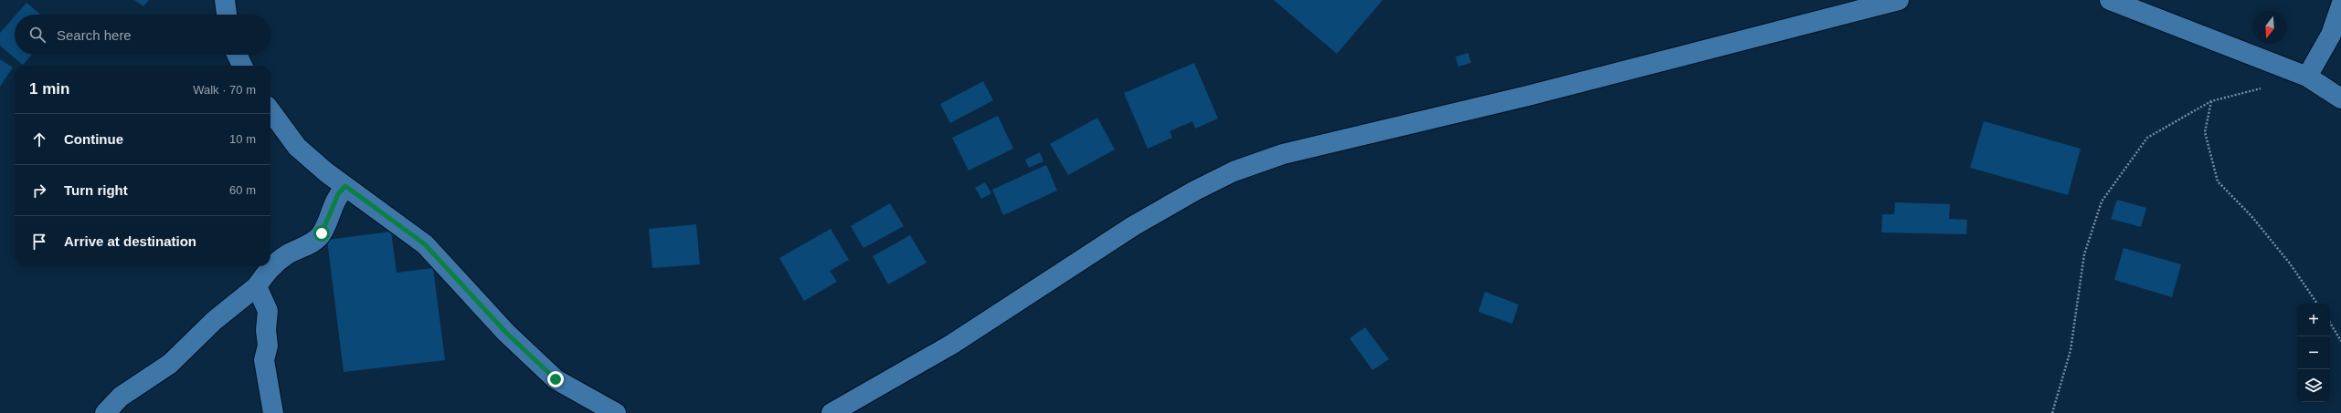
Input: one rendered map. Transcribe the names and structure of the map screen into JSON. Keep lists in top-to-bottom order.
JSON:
{
  "north": "bottom",
  "page": {
    "search": "Search here",
    "heading": ["1 min", "Walk · 70 m"],
    "list": [
      ["Continue", "10 m"],
      ["Turn right", "60 m"],
      "Arrive at destination"
    ],
    "map_buttons": ["+", "−"]
  }
}
